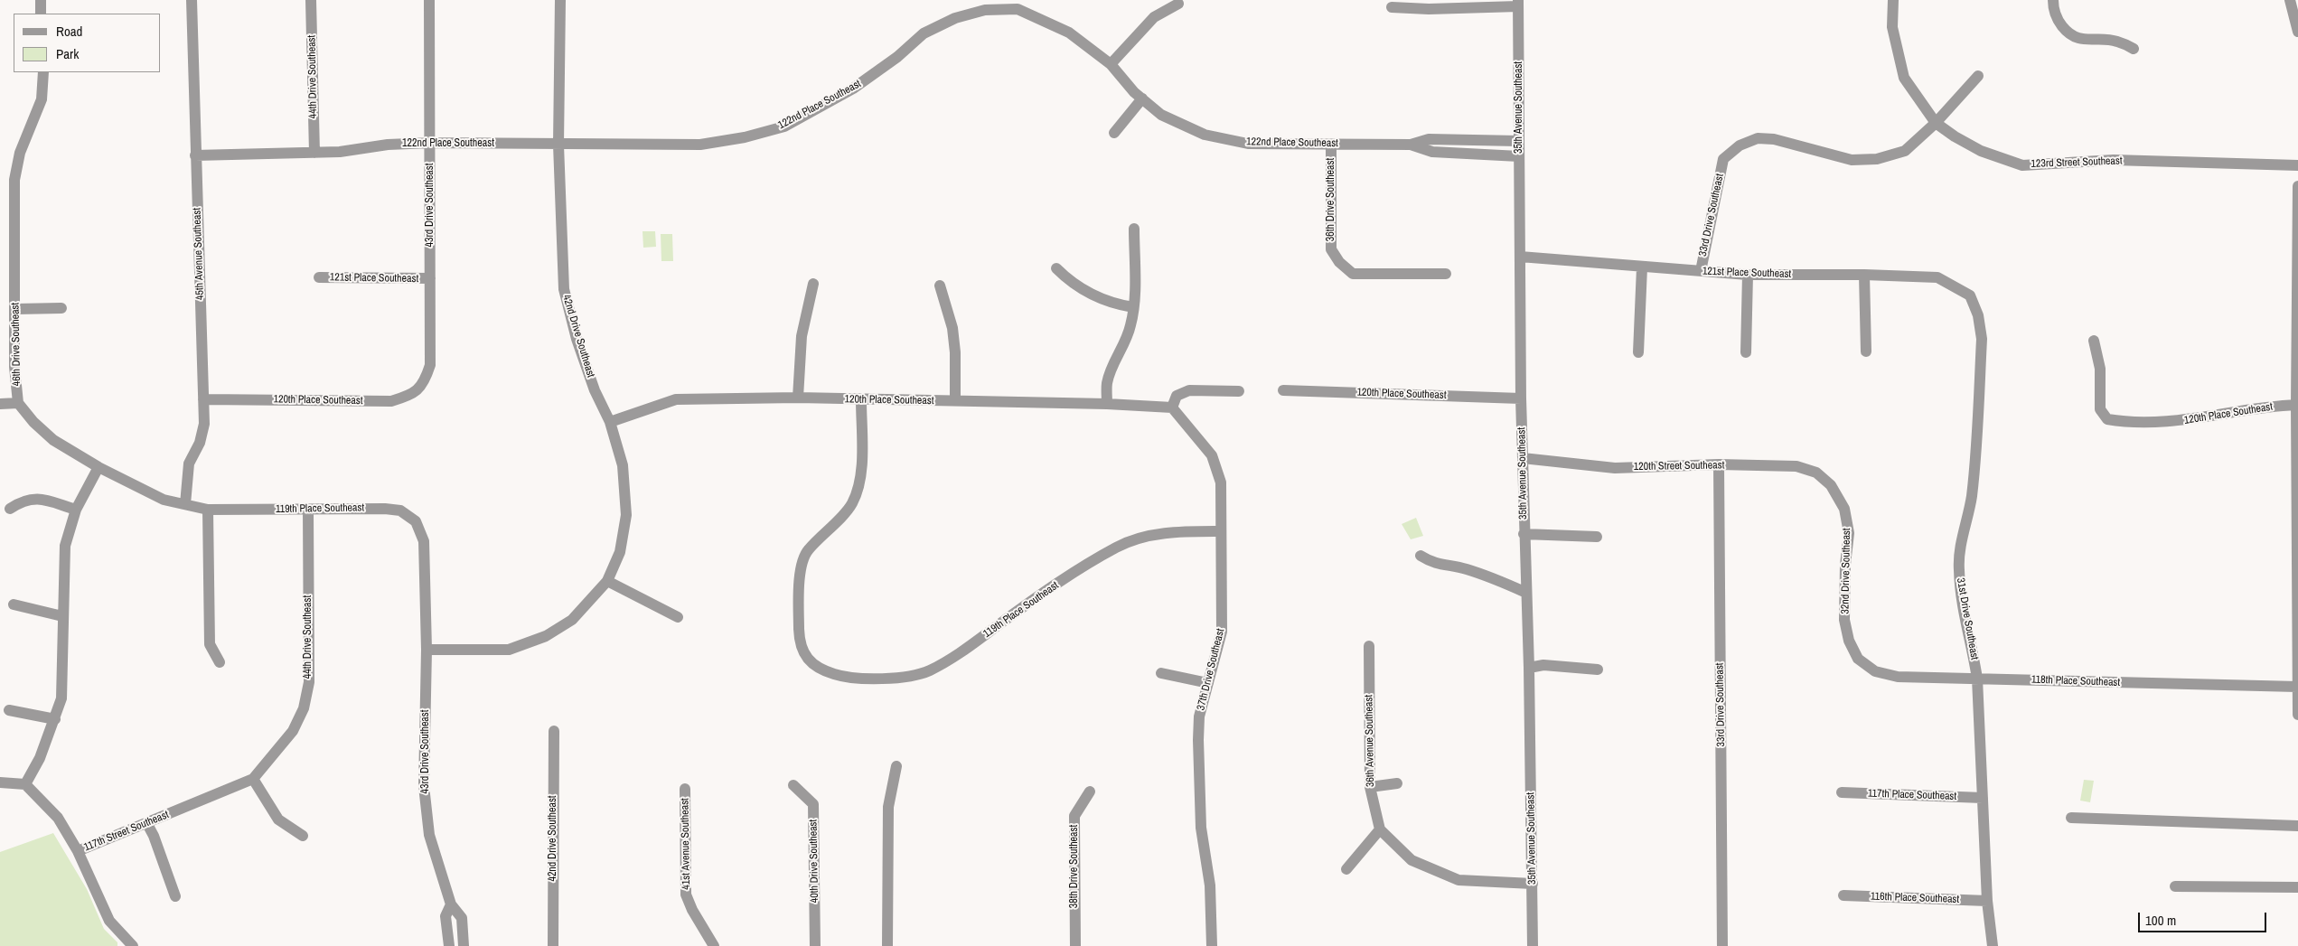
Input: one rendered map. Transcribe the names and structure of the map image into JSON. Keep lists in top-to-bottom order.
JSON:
{
  "streets": {
    "street": [
      "44th Drive Southeast",
      "122nd Place Southeast",
      "35th Avenue Southeast",
      "123rd Street Southeast",
      "36th Drive Southeast",
      "43rd Drive Southeast",
      "33rd Drive Southeast",
      "45th Avenue Southeast",
      "121st Place Southeast",
      "42nd Drive Southeast",
      "46th Drive Southeast",
      "120th Place Southeast",
      "120th Street Southeast",
      "119th Place Southeast",
      "32nd Drive Southeast",
      "31st Drive Southeast",
      "37th Drive Southeast",
      "118th Place Southeast",
      "36th Avenue Southeast",
      "117th Place Southeast",
      "117th Street Southeast",
      "41st Avenue Southeast",
      "40th Drive Southeast",
      "38th Drive Southeast",
      "116th Place Southeast"
    ]
  },
  "crossings": [
    ["44th Drive Southeast", "122nd Place Southeast"],
    ["44th Drive Southeast", "119th Place Southeast"],
    ["44th Drive Southeast", "117th Street Southeast"],
    ["122nd Place Southeast", "35th Avenue Southeast"],
    ["122nd Place Southeast", "36th Drive Southeast"],
    ["122nd Place Southeast", "43rd Drive Southeast"],
    ["122nd Place Southeast", "45th Avenue Southeast"],
    ["122nd Place Southeast", "42nd Drive Southeast"],
    ["35th Avenue Southeast", "121st Place Southeast"],
    ["35th Avenue Southeast", "120th Place Southeast"],
    ["35th Avenue Southeast", "120th Street Southeast"],
    ["123rd Street Southeast", "33rd Drive Southeast"],
    ["43rd Drive Southeast", "121st Place Southeast"],
    ["43rd Drive Southeast", "120th Place Southeast"],
    ["43rd Drive Southeast", "119th Place Southeast"],
    ["33rd Drive Southeast", "121st Place Southeast"],
    ["33rd Drive Southeast", "120th Street Southeast"],
    ["45th Avenue Southeast", "120th Place Southeast"],
    ["45th Avenue Southeast", "119th Place Southeast"],
    ["121st Place Southeast", "31st Drive Southeast"],
    ["42nd Drive Southeast", "120th Place Southeast"],
    ["46th Drive Southeast", "119th Place Southeast"],
    ["120th Place Southeast", "119th Place Southeast"],
    ["120th Place Southeast", "37th Drive Southeast"],
    ["120th Street Southeast", "32nd Drive Southeast"],
    ["119th Place Southeast", "37th Drive Southeast"],
    ["32nd Drive Southeast", "118th Place Southeast"],
    ["31st Drive Southeast", "118th Place Southeast"],
    ["31st Drive Southeast", "117th Place Southeast"],
    ["31st Drive Southeast", "116th Place Southeast"]
  ],
  "legend": ["Road", "Park"],
  "scale_bar": "100 m"
}
